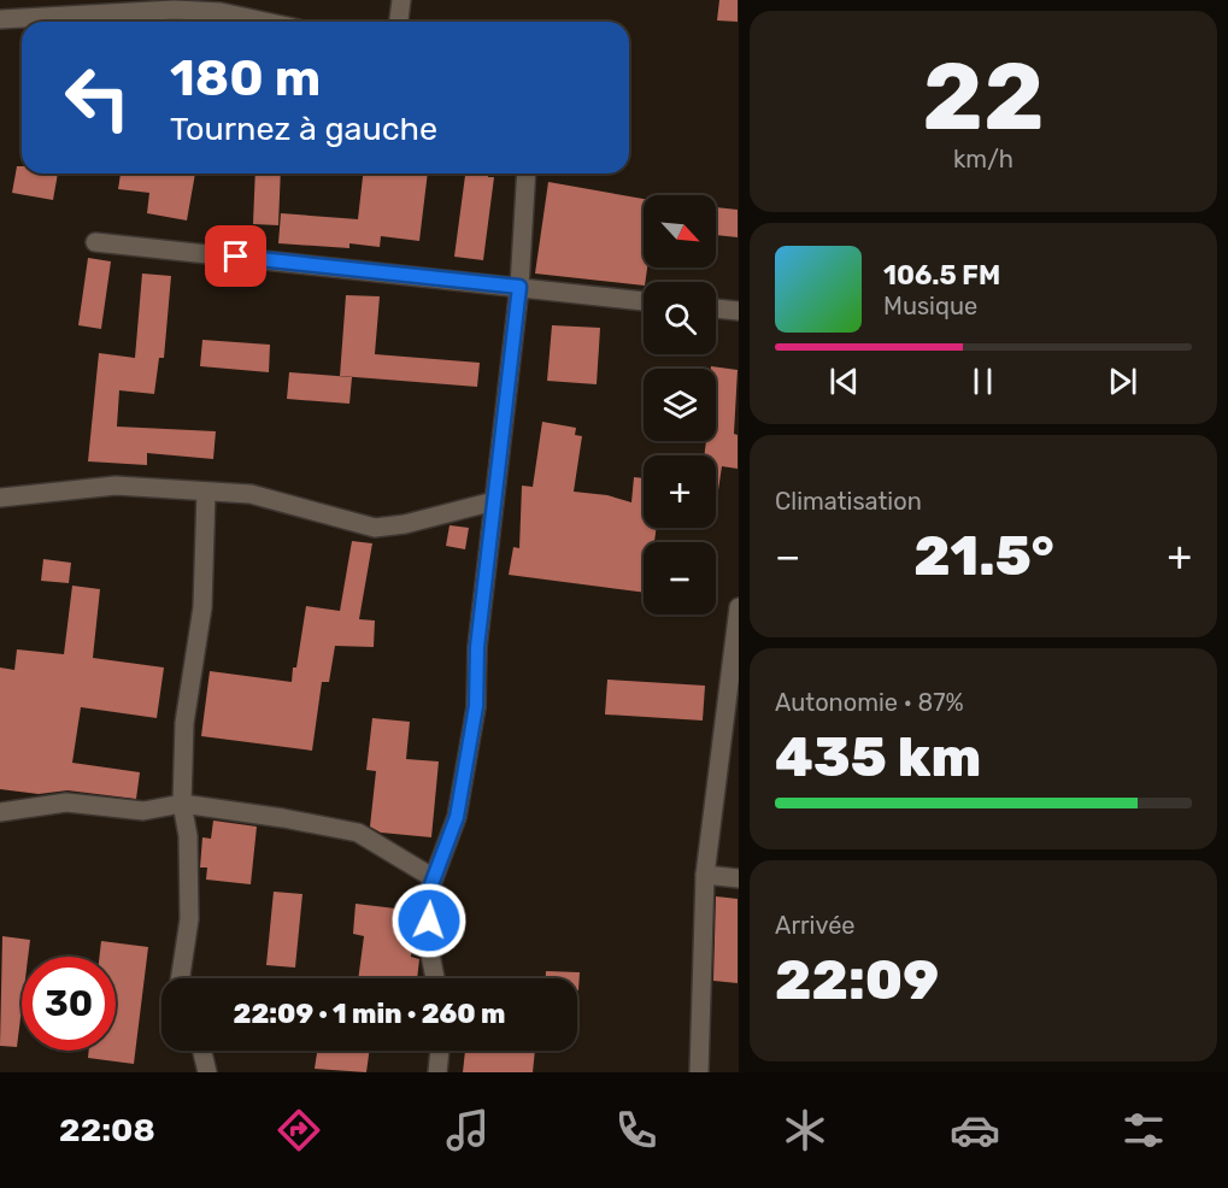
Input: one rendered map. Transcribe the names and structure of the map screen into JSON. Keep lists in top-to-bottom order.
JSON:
{
  "north": "bottom right",
  "page": {
    "tile": [
      ["22", "km/h"],
      "Climatisation",
      ["Autonomie · 87%", "435 km"],
      ["Arrivée", "22:09"]
    ],
    "turn": ["180 m", "Tournez à gauche"],
    "map_buttons": ["+", "−"],
    "song": ["106.5 FM", "Musique"],
    "heat": ["−", "21.5°", "+"],
    "limit": "30",
    "trip": "22:09 · 1 min · 260 m",
    "tabs": "22:08"
  }
}
